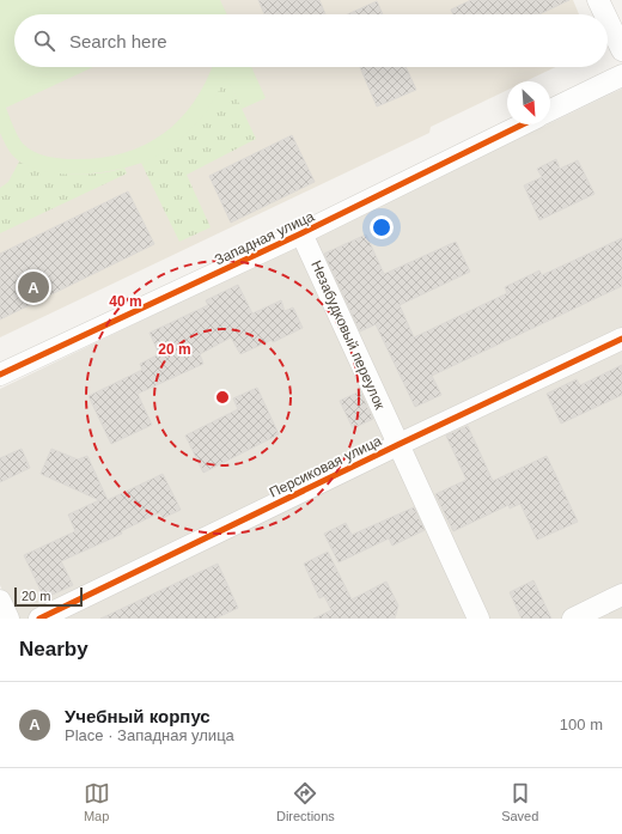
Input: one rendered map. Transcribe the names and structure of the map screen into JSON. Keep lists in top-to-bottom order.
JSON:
{
  "streets": {
    "street": ["Западная улица", "Незабудковый переулок", "Персиковая улица"]
  },
  "crossings": [
    ["Западная улица", "Незабудковый переулок"],
    ["Незабудковый переулок", "Персиковая улица"]
  ],
  "scale_bar": "20 m",
  "north": "bottom right",
  "page": {
    "search": "Search here",
    "pins": "A",
    "scale": "20 m",
    "heading": "Nearby",
    "list": [
      {
        "mark": "A",
        "name": "Учебный корпус",
        "note": "Place · Западная улица",
        "value": "100 m"
      }
    ],
    "nav": ["Map", "Directions", "Saved"]
  },
  "rings": ["40 m", "20 m"]
}
